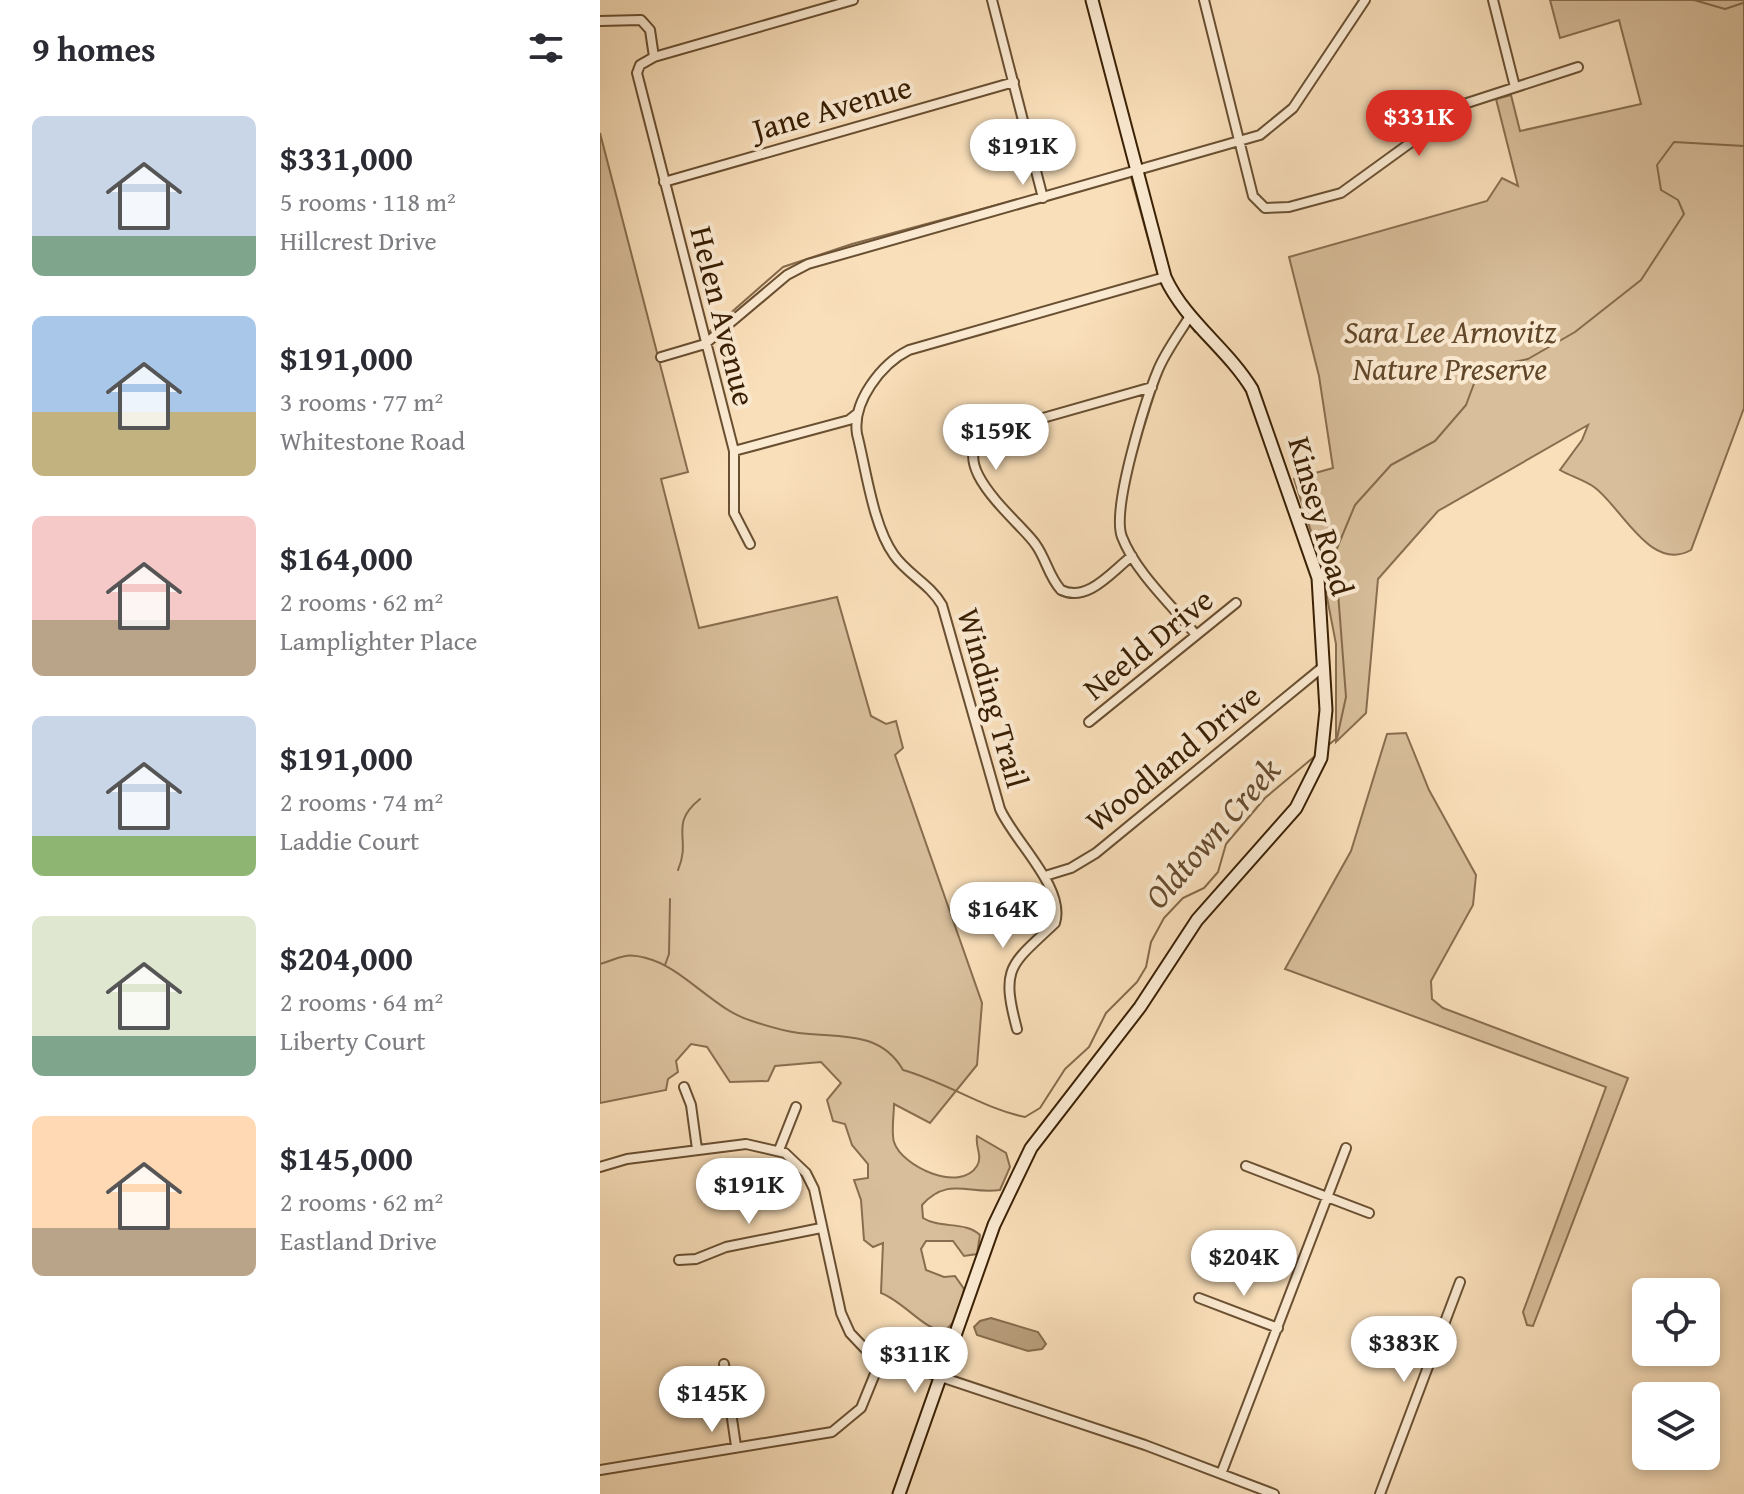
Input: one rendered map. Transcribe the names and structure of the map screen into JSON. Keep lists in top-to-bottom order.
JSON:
{
  "streets": {
    "street": [
      "Jane Avenue",
      "Helen Avenue",
      "Kinsey Road",
      "Neeld Drive",
      "Winding Trail",
      "Woodland Drive"
    ]
  },
  "crossings": [
    ["Jane Avenue", "Helen Avenue"],
    ["Helen Avenue", "Winding Trail"],
    ["Kinsey Road", "Woodland Drive"],
    ["Winding Trail", "Woodland Drive"]
  ],
  "water": ["Oldtown Creek"],
  "parks": ["Sara Lee Arnovitz Nature Preserve"],
  "page": {
    "heading": "9 homes",
    "price": [
      "$331K",
      "$191K",
      "$159K",
      "$164K",
      "$191K",
      "$204K",
      "$383K",
      "$311K",
      "$145K"
    ],
    "list": [
      {
        "name": "$331,000",
        "note": "5 rooms · 118 m² · Hillcrest Drive"
      },
      {
        "name": "$191,000",
        "note": "3 rooms · 77 m² · Whitestone Road"
      },
      {
        "name": "$164,000",
        "note": "2 rooms · 62 m² · Lamplighter Place"
      },
      {
        "name": "$191,000",
        "note": "2 rooms · 74 m² · Laddie Court"
      },
      {
        "name": "$204,000",
        "note": "2 rooms · 64 m² · Liberty Court"
      },
      {
        "name": "$145,000",
        "note": "2 rooms · 62 m² · Eastland Drive"
      }
    ]
  }
}
